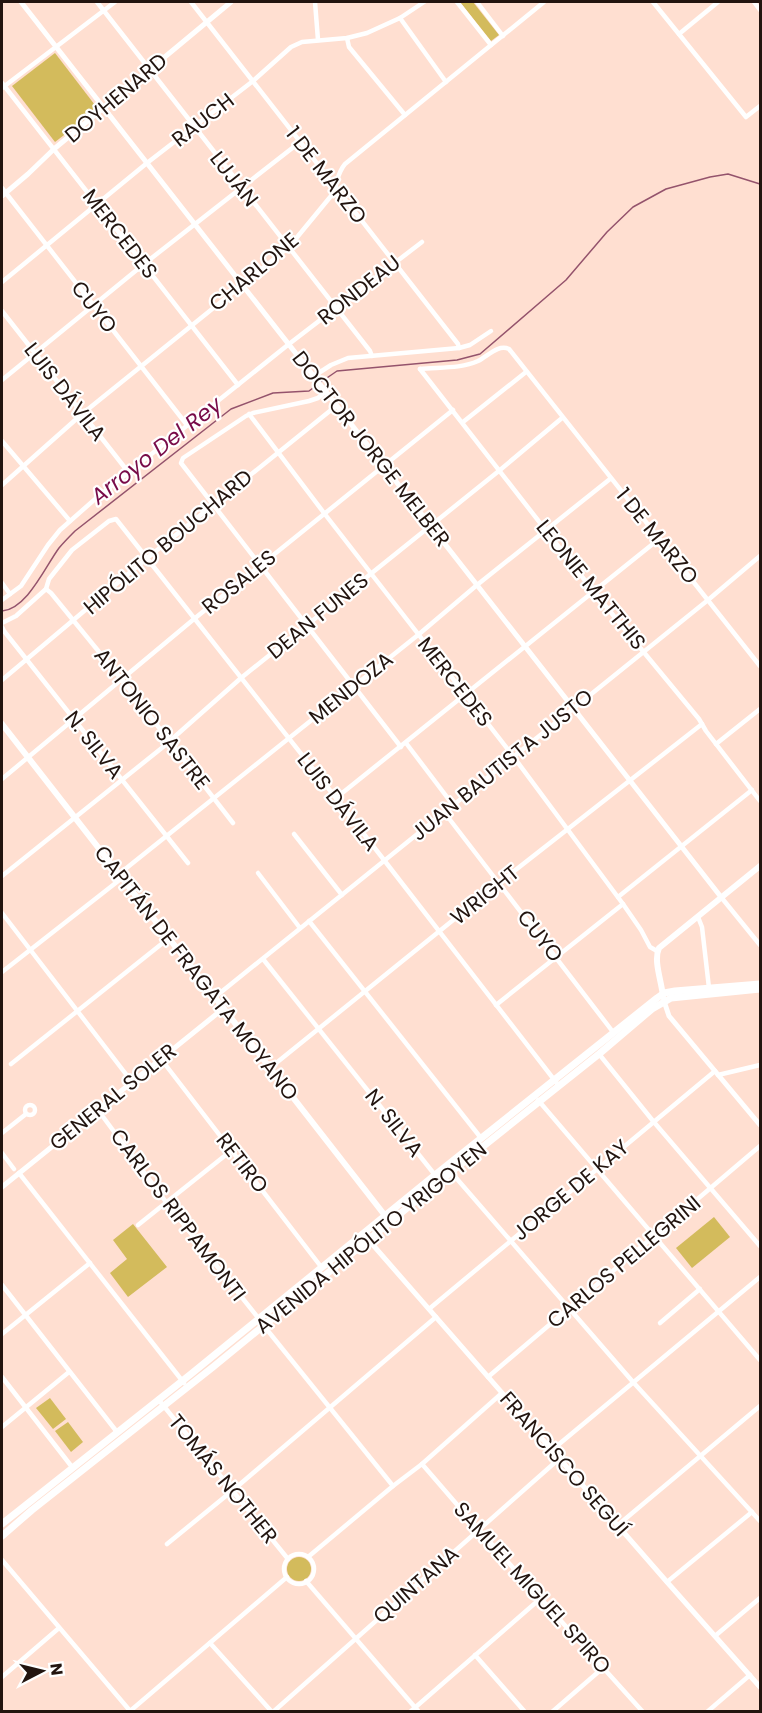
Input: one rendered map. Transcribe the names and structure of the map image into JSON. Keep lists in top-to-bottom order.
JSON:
{
  "streets": {
    "main road": ["CAPITÁN DE FRAGATA MOYANO", "AVENIDA HIPÓLITO YRIGOYEN"],
    "street": [
      "DOYHENARD",
      "RAUCH",
      "1 DE MARZO",
      "LUJÁN",
      "MERCEDES",
      "CHARLONE",
      "RONDEAU",
      "CUYO",
      "LUIS DÁVILA",
      "DOCTOR JORGE MELBER",
      "HIPÓLITO BOUCHARD",
      "ROSALES",
      "LEONIE MATTHIS",
      "DEAN FUNES",
      "MENDOZA",
      "ANTONIO SASTRE",
      "N. SILVA",
      "JUAN BAUTISTA JUSTO",
      "WRIGHT",
      "GENERAL SOLER",
      "RETIRO",
      "JORGE DE KAY",
      "CARLOS RIPPAMONTI",
      "CARLOS PELLEGRINI",
      "FRANCISCO SEGUÍ",
      "TOMÁS NOTHER",
      "QUINTANA",
      "SAMUEL MIGUEL SPIRO"
    ]
  },
  "crossings": [
    ["DOYHENARD", "1 DE MARZO"],
    ["DOYHENARD", "LUJÁN"],
    ["DOYHENARD", "MERCEDES"],
    ["DOYHENARD", "CUYO"],
    ["DOYHENARD", "DOCTOR JORGE MELBER"],
    ["RAUCH", "1 DE MARZO"],
    ["RAUCH", "LUJÁN"],
    ["RAUCH", "MERCEDES"],
    ["RAUCH", "CUYO"],
    ["RAUCH", "DOCTOR JORGE MELBER"],
    ["1 DE MARZO", "CHARLONE"],
    ["1 DE MARZO", "RONDEAU"],
    ["1 DE MARZO", "LEONIE MATTHIS"],
    ["1 DE MARZO", "DEAN FUNES"],
    ["1 DE MARZO", "MENDOZA"],
    ["1 DE MARZO", "JUAN BAUTISTA JUSTO"],
    ["LUJÁN", "CHARLONE"],
    ["LUJÁN", "RONDEAU"],
    ["MERCEDES", "CHARLONE"],
    ["MERCEDES", "RONDEAU"],
    ["MERCEDES", "HIPÓLITO BOUCHARD"],
    ["MERCEDES", "ROSALES"],
    ["MERCEDES", "DEAN FUNES"],
    ["MERCEDES", "MENDOZA"],
    ["MERCEDES", "JUAN BAUTISTA JUSTO"],
    ["MERCEDES", "WRIGHT"],
    ["CHARLONE", "CUYO"],
    ["CHARLONE", "LUIS DÁVILA"],
    ["CHARLONE", "DOCTOR JORGE MELBER"],
    ["RONDEAU", "CUYO"],
    ["RONDEAU", "LUIS DÁVILA"],
    ["RONDEAU", "DOCTOR JORGE MELBER"],
    ["CUYO", "JUAN BAUTISTA JUSTO"],
    ["CUYO", "WRIGHT"],
    ["CUYO", "AVENIDA HIPÓLITO YRIGOYEN"],
    ["LUIS DÁVILA", "HIPÓLITO BOUCHARD"],
    ["LUIS DÁVILA", "ROSALES"],
    ["LUIS DÁVILA", "DEAN FUNES"],
    ["LUIS DÁVILA", "MENDOZA"],
    ["LUIS DÁVILA", "ANTONIO SASTRE"],
    ["LUIS DÁVILA", "JUAN BAUTISTA JUSTO"],
    ["LUIS DÁVILA", "WRIGHT"],
    ["LUIS DÁVILA", "AVENIDA HIPÓLITO YRIGOYEN"],
    ["DOCTOR JORGE MELBER", "HIPÓLITO BOUCHARD"],
    ["DOCTOR JORGE MELBER", "ROSALES"],
    ["DOCTOR JORGE MELBER", "DEAN FUNES"],
    ["DOCTOR JORGE MELBER", "MENDOZA"],
    ["DOCTOR JORGE MELBER", "JUAN BAUTISTA JUSTO"],
    ["DOCTOR JORGE MELBER", "WRIGHT"],
    ["HIPÓLITO BOUCHARD", "ANTONIO SASTRE"],
    ["HIPÓLITO BOUCHARD", "N. SILVA"],
    ["ROSALES", "LEONIE MATTHIS"],
    ["ROSALES", "ANTONIO SASTRE"],
    ["ROSALES", "N. SILVA"],
    ["ROSALES", "CAPITÁN DE FRAGATA MOYANO"],
    ["LEONIE MATTHIS", "DEAN FUNES"],
    ["LEONIE MATTHIS", "MENDOZA"],
    ["LEONIE MATTHIS", "JUAN BAUTISTA JUSTO"],
    ["LEONIE MATTHIS", "WRIGHT"],
    ["DEAN FUNES", "ANTONIO SASTRE"],
    ["DEAN FUNES", "N. SILVA"],
    ["DEAN FUNES", "CAPITÁN DE FRAGATA MOYANO"],
    ["MENDOZA", "ANTONIO SASTRE"],
    ["MENDOZA", "N. SILVA"],
    ["MENDOZA", "CAPITÁN DE FRAGATA MOYANO"],
    ["N. SILVA", "JUAN BAUTISTA JUSTO"],
    ["N. SILVA", "WRIGHT"],
    ["N. SILVA", "AVENIDA HIPÓLITO YRIGOYEN"],
    ["JUAN BAUTISTA JUSTO", "CAPITÁN DE FRAGATA MOYANO"],
    ["WRIGHT", "CAPITÁN DE FRAGATA MOYANO"],
    ["CAPITÁN DE FRAGATA MOYANO", "GENERAL SOLER"],
    ["CAPITÁN DE FRAGATA MOYANO", "AVENIDA HIPÓLITO YRIGOYEN"],
    ["GENERAL SOLER", "RETIRO"],
    ["GENERAL SOLER", "CARLOS RIPPAMONTI"],
    ["RETIRO", "AVENIDA HIPÓLITO YRIGOYEN"],
    ["JORGE DE KAY", "FRANCISCO SEGUÍ"],
    ["CARLOS RIPPAMONTI", "AVENIDA HIPÓLITO YRIGOYEN"],
    ["AVENIDA HIPÓLITO YRIGOYEN", "FRANCISCO SEGUÍ"],
    ["AVENIDA HIPÓLITO YRIGOYEN", "TOMÁS NOTHER"],
    ["CARLOS PELLEGRINI", "FRANCISCO SEGUÍ"],
    ["FRANCISCO SEGUÍ", "QUINTANA"],
    ["QUINTANA", "SAMUEL MIGUEL SPIRO"]
  ],
  "water": ["Arroyo Del Rey"],
  "north": "right"
}
